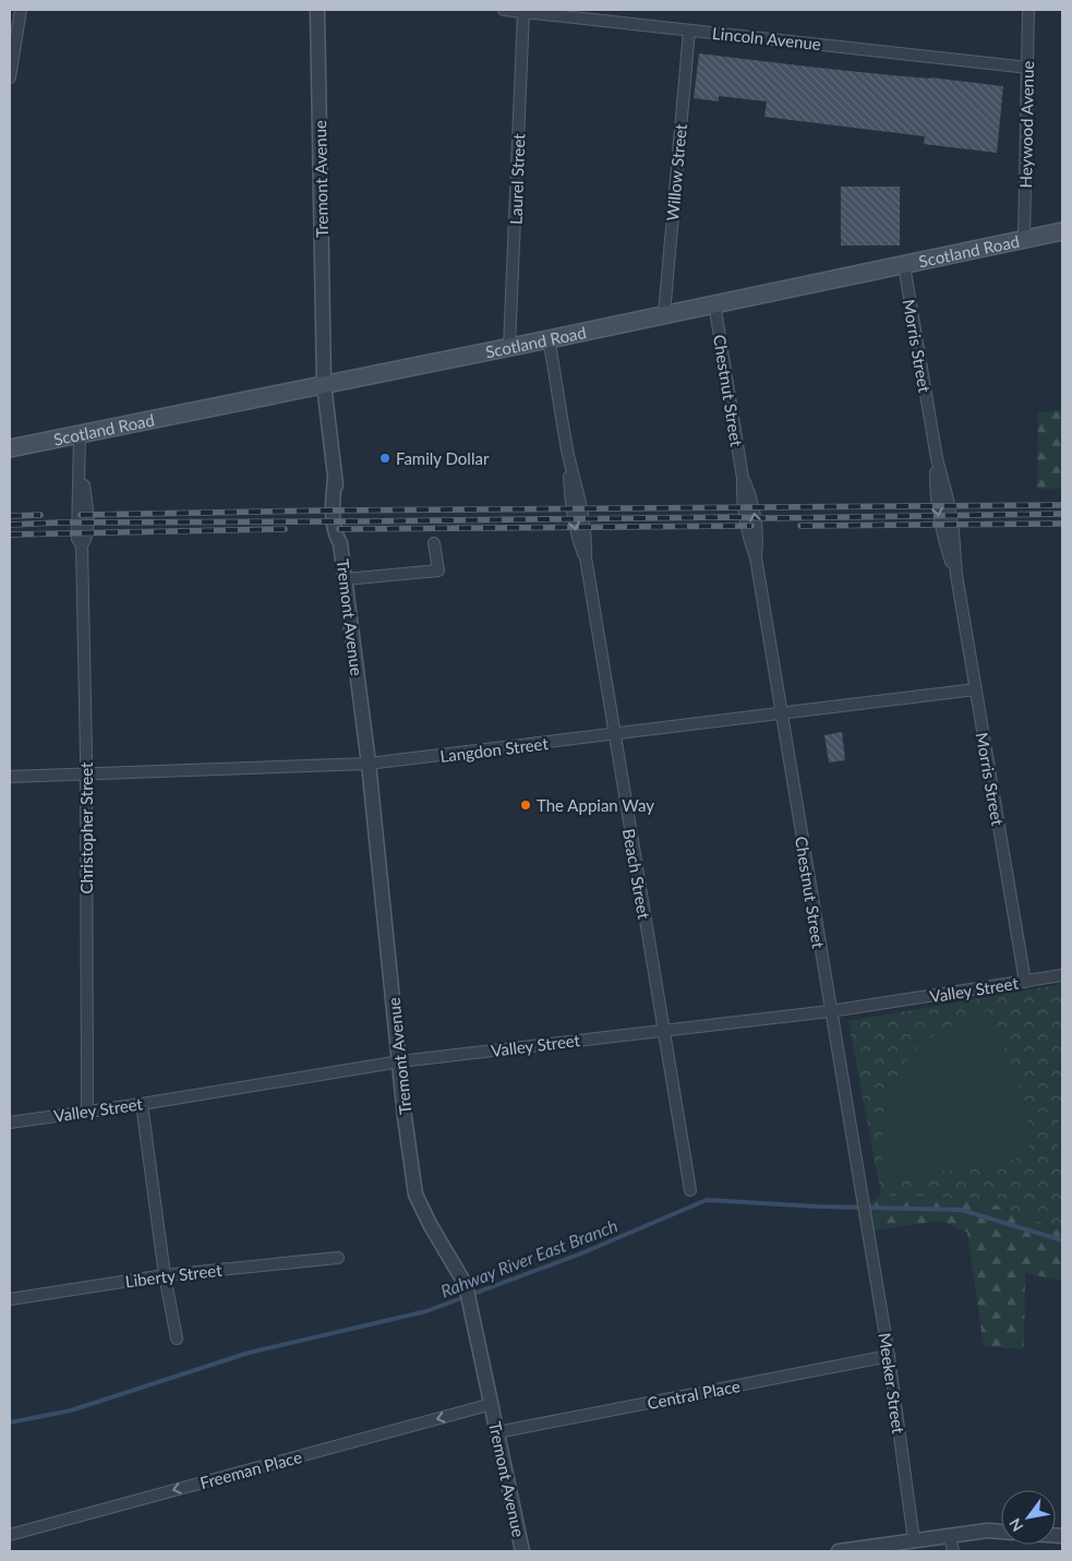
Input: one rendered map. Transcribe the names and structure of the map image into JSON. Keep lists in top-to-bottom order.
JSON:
{
  "streets": {
    "main road": ["Scotland Road"],
    "street": [
      "Lincoln Avenue",
      "Heywood Avenue",
      "Willow Street",
      "Tremont Avenue",
      "Laurel Street",
      "Morris Street",
      "Chestnut Street",
      "Langdon Street",
      "Christopher Street",
      "Beach Street",
      "Valley Street",
      "Liberty Street",
      "Meeker Street",
      "Central Place",
      "Freeman Place"
    ]
  },
  "crossings": [
    ["Lincoln Avenue", "Heywood Avenue"],
    ["Lincoln Avenue", "Willow Street"],
    ["Lincoln Avenue", "Laurel Street"],
    ["Heywood Avenue", "Scotland Road"],
    ["Willow Street", "Scotland Road"],
    ["Tremont Avenue", "Scotland Road"],
    ["Tremont Avenue", "Langdon Street"],
    ["Tremont Avenue", "Valley Street"],
    ["Tremont Avenue", "Central Place"],
    ["Tremont Avenue", "Freeman Place"],
    ["Laurel Street", "Scotland Road"],
    ["Scotland Road", "Morris Street"],
    ["Scotland Road", "Chestnut Street"],
    ["Scotland Road", "Christopher Street"],
    ["Scotland Road", "Beach Street"],
    ["Morris Street", "Langdon Street"],
    ["Morris Street", "Valley Street"],
    ["Chestnut Street", "Langdon Street"],
    ["Chestnut Street", "Valley Street"],
    ["Chestnut Street", "Meeker Street"],
    ["Langdon Street", "Christopher Street"],
    ["Langdon Street", "Beach Street"],
    ["Christopher Street", "Valley Street"],
    ["Beach Street", "Valley Street"],
    ["Meeker Street", "Central Place"]
  ],
  "one_way": ["Freeman Place"],
  "water": ["Rahway River East Branch"],
  "places": ["Family Dollar", "The Appian Way"],
  "north": "bottom left"
}
